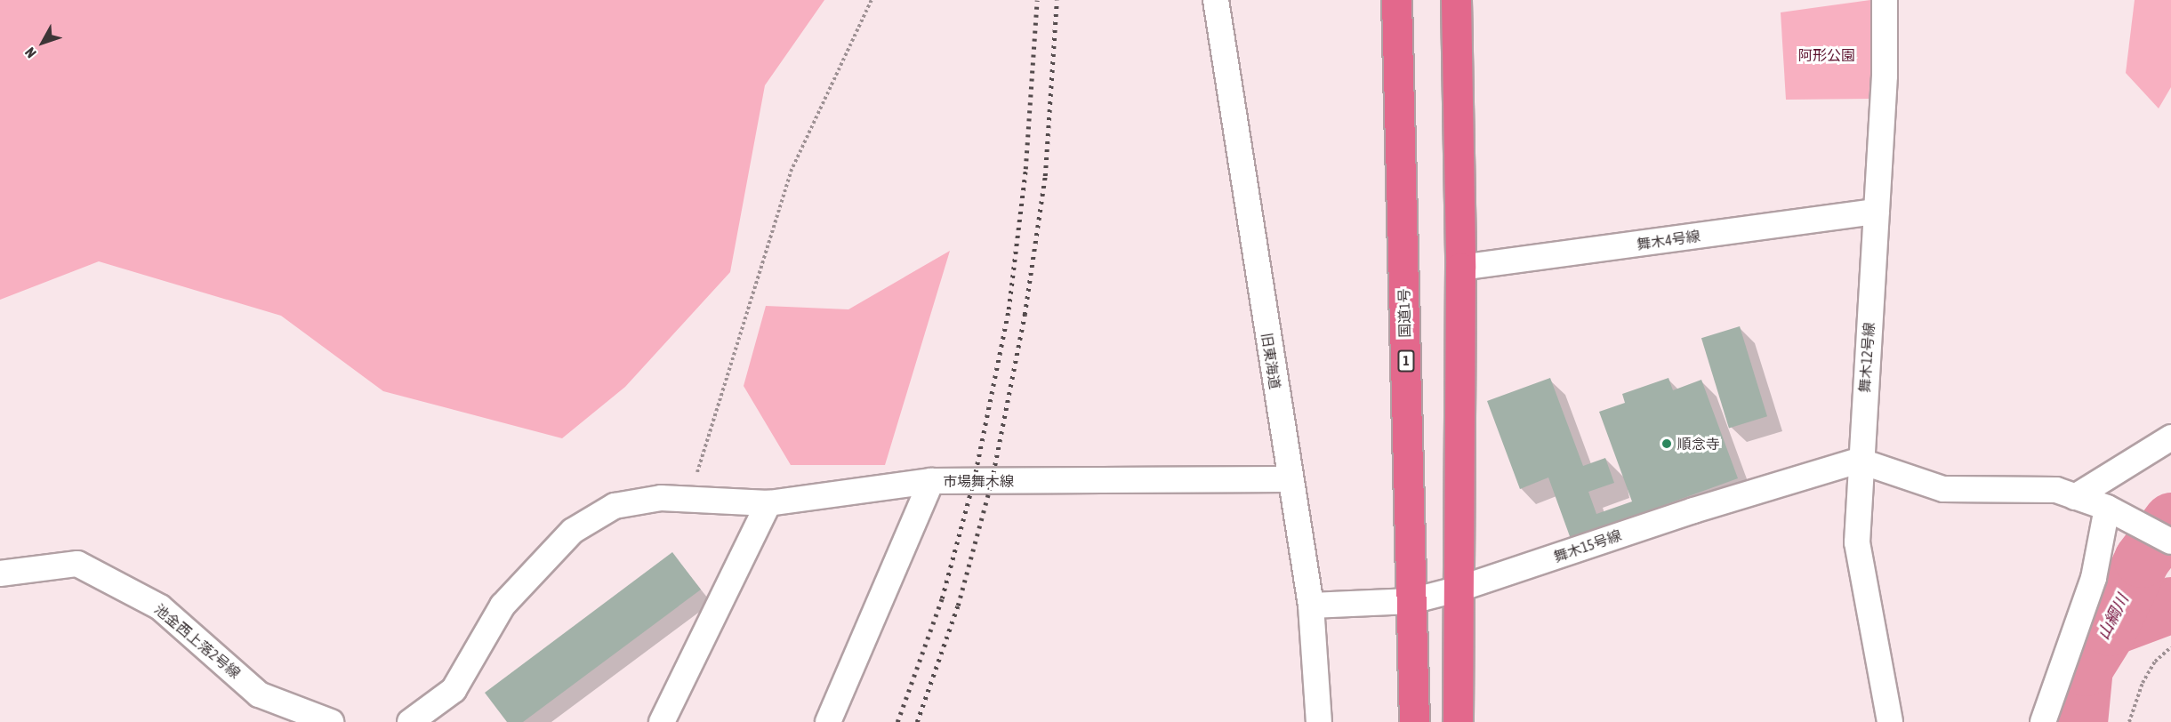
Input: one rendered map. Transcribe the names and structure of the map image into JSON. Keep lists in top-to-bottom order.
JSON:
{
  "streets": {
    "highway": ["国道1号", "1"],
    "street": [
      "舞木4号線",
      "舞木12号線",
      "旧東海道",
      "市場舞木線",
      "舞木15号線",
      "池金西上落2号線"
    ]
  },
  "crossings": [
    ["舞木4号線", "舞木12号線"],
    ["国道1号", "舞木15号線"],
    ["舞木12号線", "舞木15号線"],
    ["旧東海道", "市場舞木線"],
    ["旧東海道", "舞木15号線"]
  ],
  "water": ["山綱川"],
  "parks": ["阿形公園"],
  "places": ["順念寺"],
  "north": "bottom left"
}
